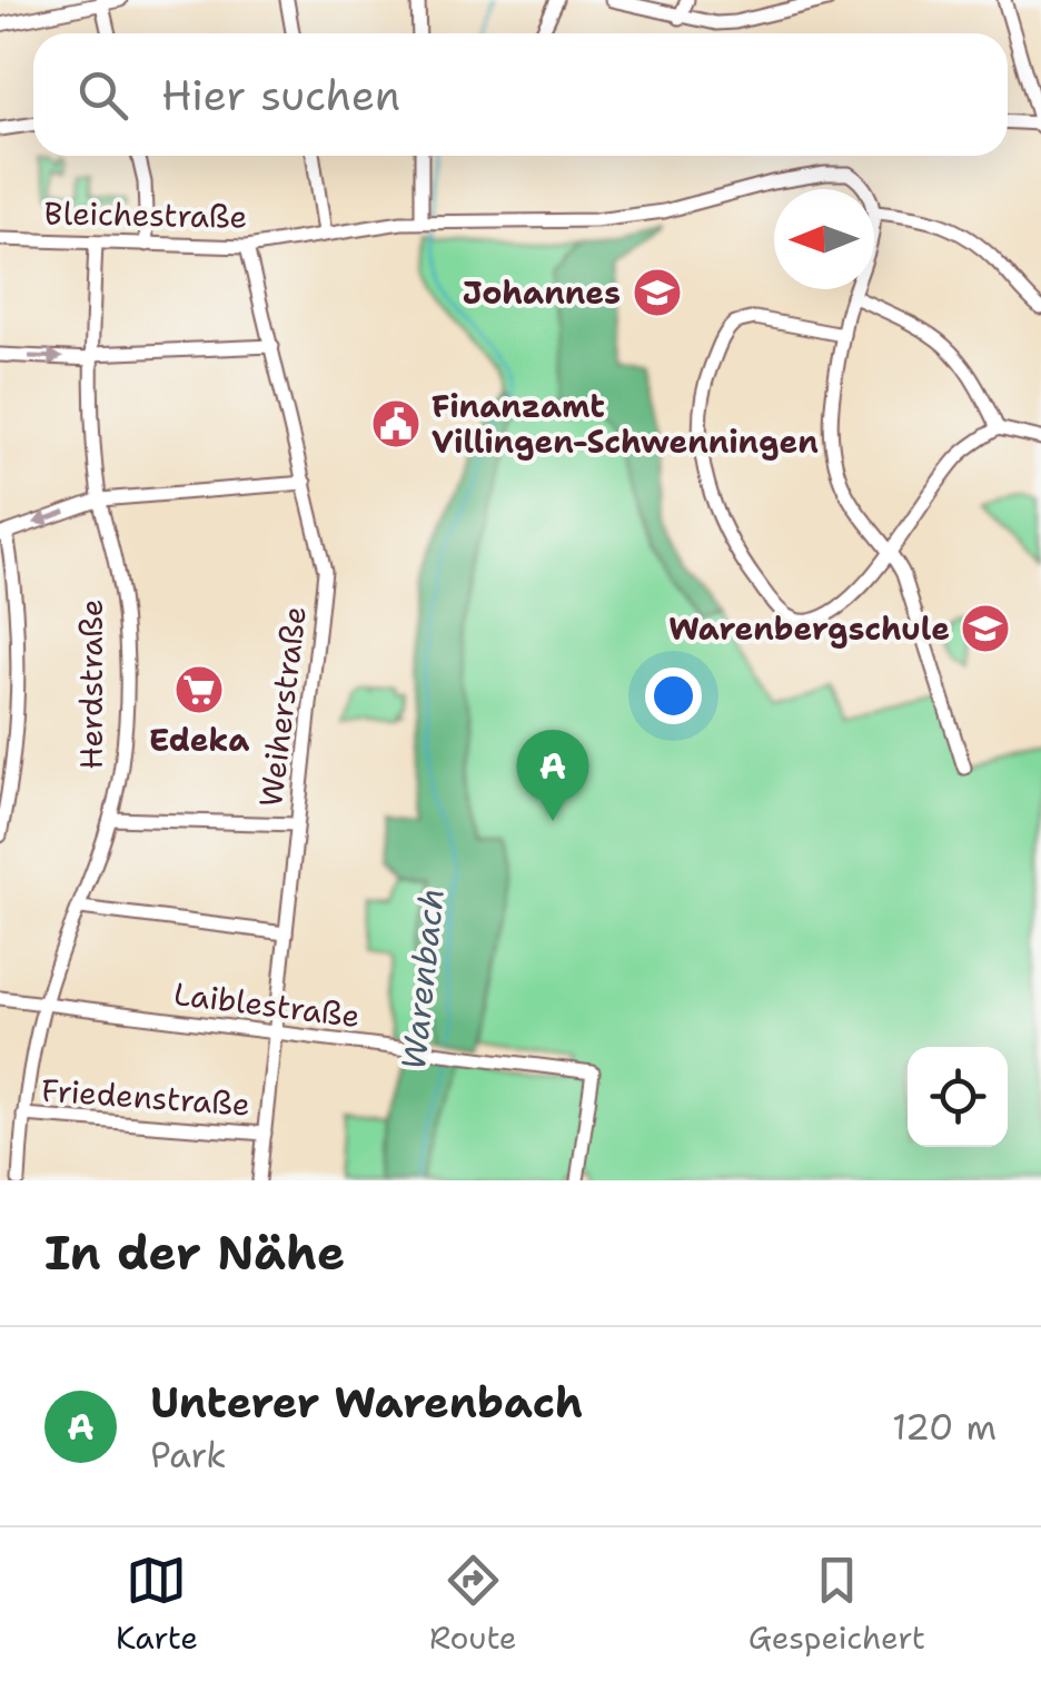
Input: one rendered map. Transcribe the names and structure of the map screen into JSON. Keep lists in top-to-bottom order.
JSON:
{
  "streets": {
    "street": [
      "Bleichestraße",
      "Herdstraße",
      "Weiherstraße",
      "Laiblestraße",
      "Friedenstraße"
    ]
  },
  "crossings": [
    ["Bleichestraße", "Herdstraße"],
    ["Bleichestraße", "Weiherstraße"],
    ["Herdstraße", "Laiblestraße"],
    ["Herdstraße", "Friedenstraße"],
    ["Weiherstraße", "Laiblestraße"],
    ["Weiherstraße", "Friedenstraße"]
  ],
  "water": ["Warenbach"],
  "places": {
    "school or university": ["Johannes", "Warenbergschule"],
    "public building": ["Finanzamt Villingen-Schwenningen"],
    "supermarket": ["Edeka"]
  },
  "north": "left",
  "page": {
    "search": "Hier suchen",
    "pins": "A",
    "heading": "In der Nähe",
    "list": [
      {
        "mark": "A",
        "name": "Unterer Warenbach",
        "note": "Park",
        "value": "120 m"
      }
    ],
    "nav": ["Karte", "Route", "Gespeichert"]
  }
}
